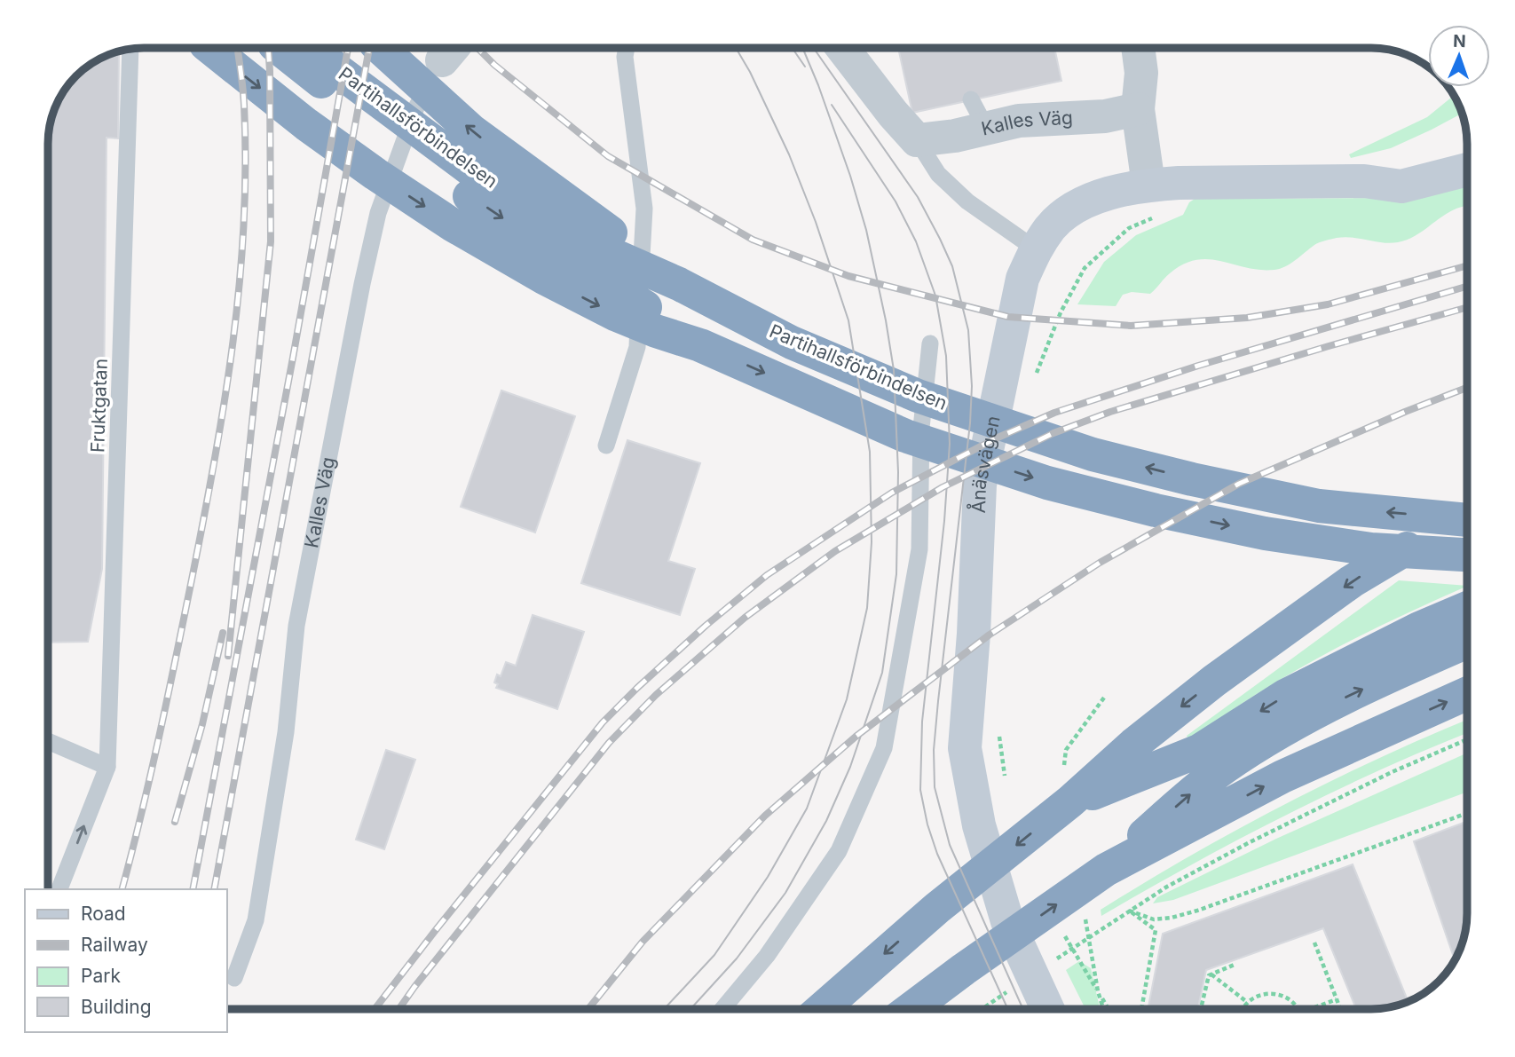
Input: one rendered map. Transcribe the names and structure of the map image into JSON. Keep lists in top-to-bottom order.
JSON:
{
  "streets": {
    "highway": ["Partihallsförbindelsen"],
    "street": ["Kalles Väg", "Ånäsvägen"],
    "lane": ["Fruktgatan"]
  },
  "legend": [
    "Road",
    "Railway",
    "Park",
    "Building"
  ],
  "north": "top"
}
